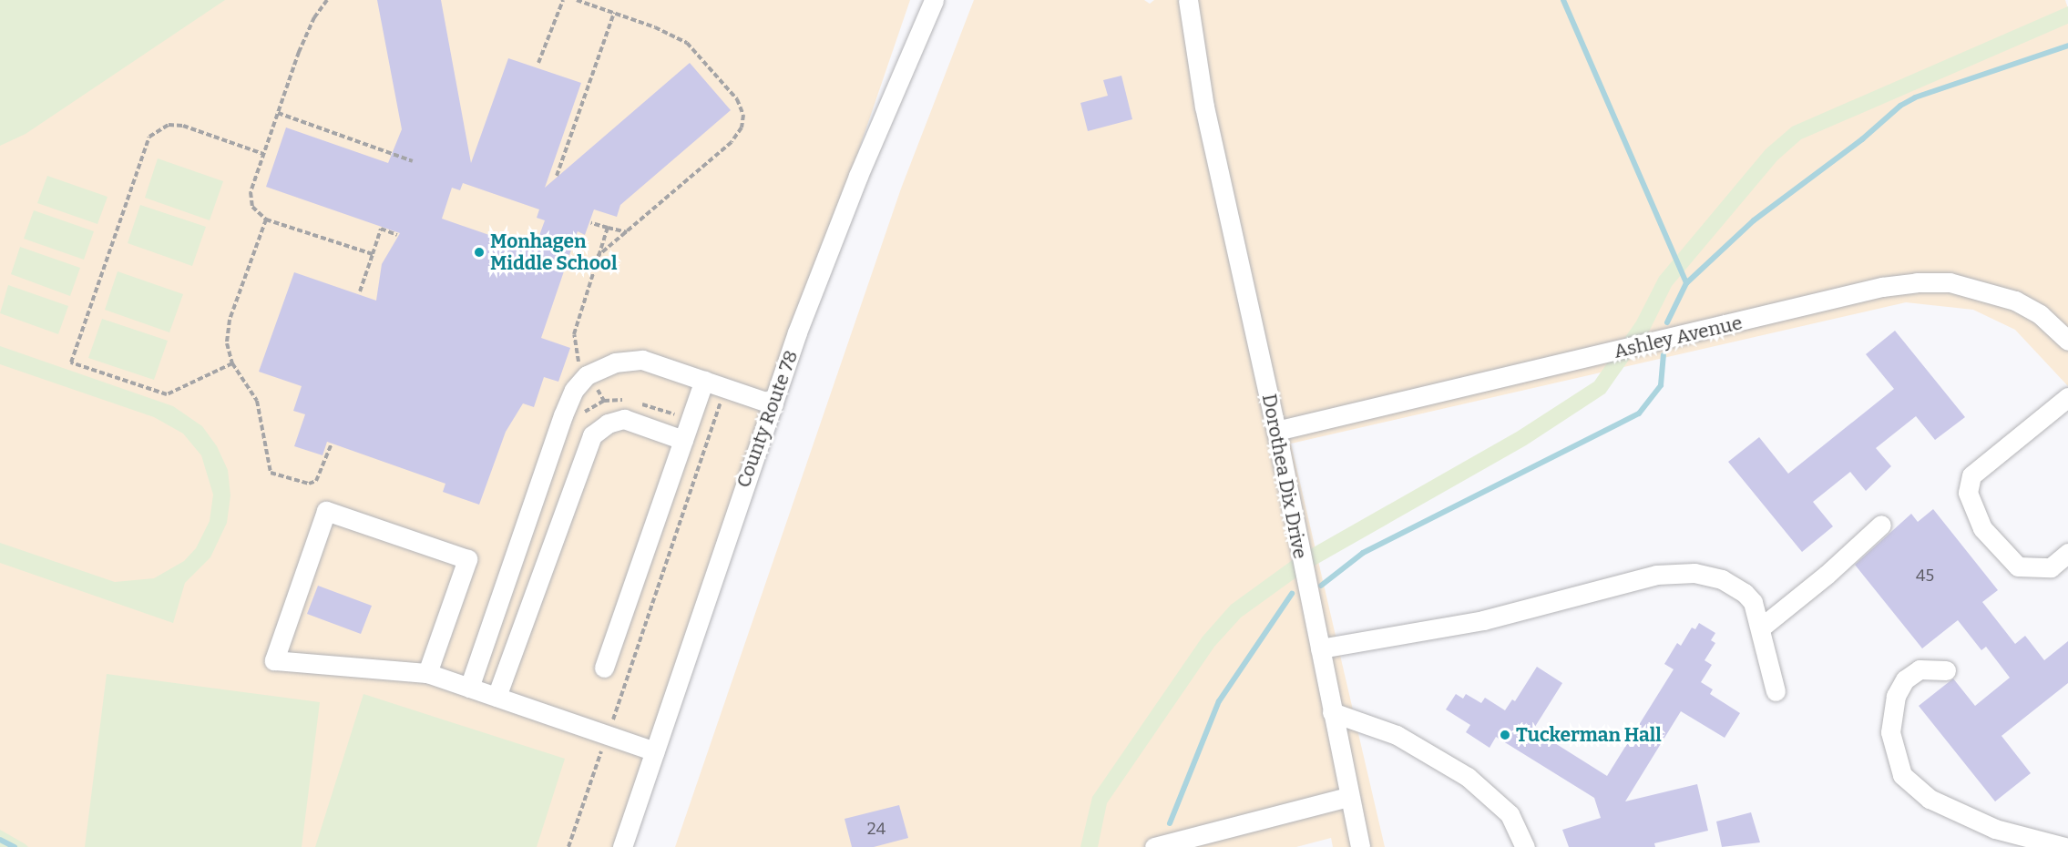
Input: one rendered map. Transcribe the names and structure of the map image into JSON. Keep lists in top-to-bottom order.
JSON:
{
  "streets": {
    "street": ["Ashley Avenue", "County Route 78", "Dorothea Dix Drive"]
  },
  "crossings": [
    ["Ashley Avenue", "Dorothea Dix Drive"]
  ],
  "places": ["Monhagen Middle School", "Tuckerman Hall"],
  "house_numbers": ["45", "24"]
}
